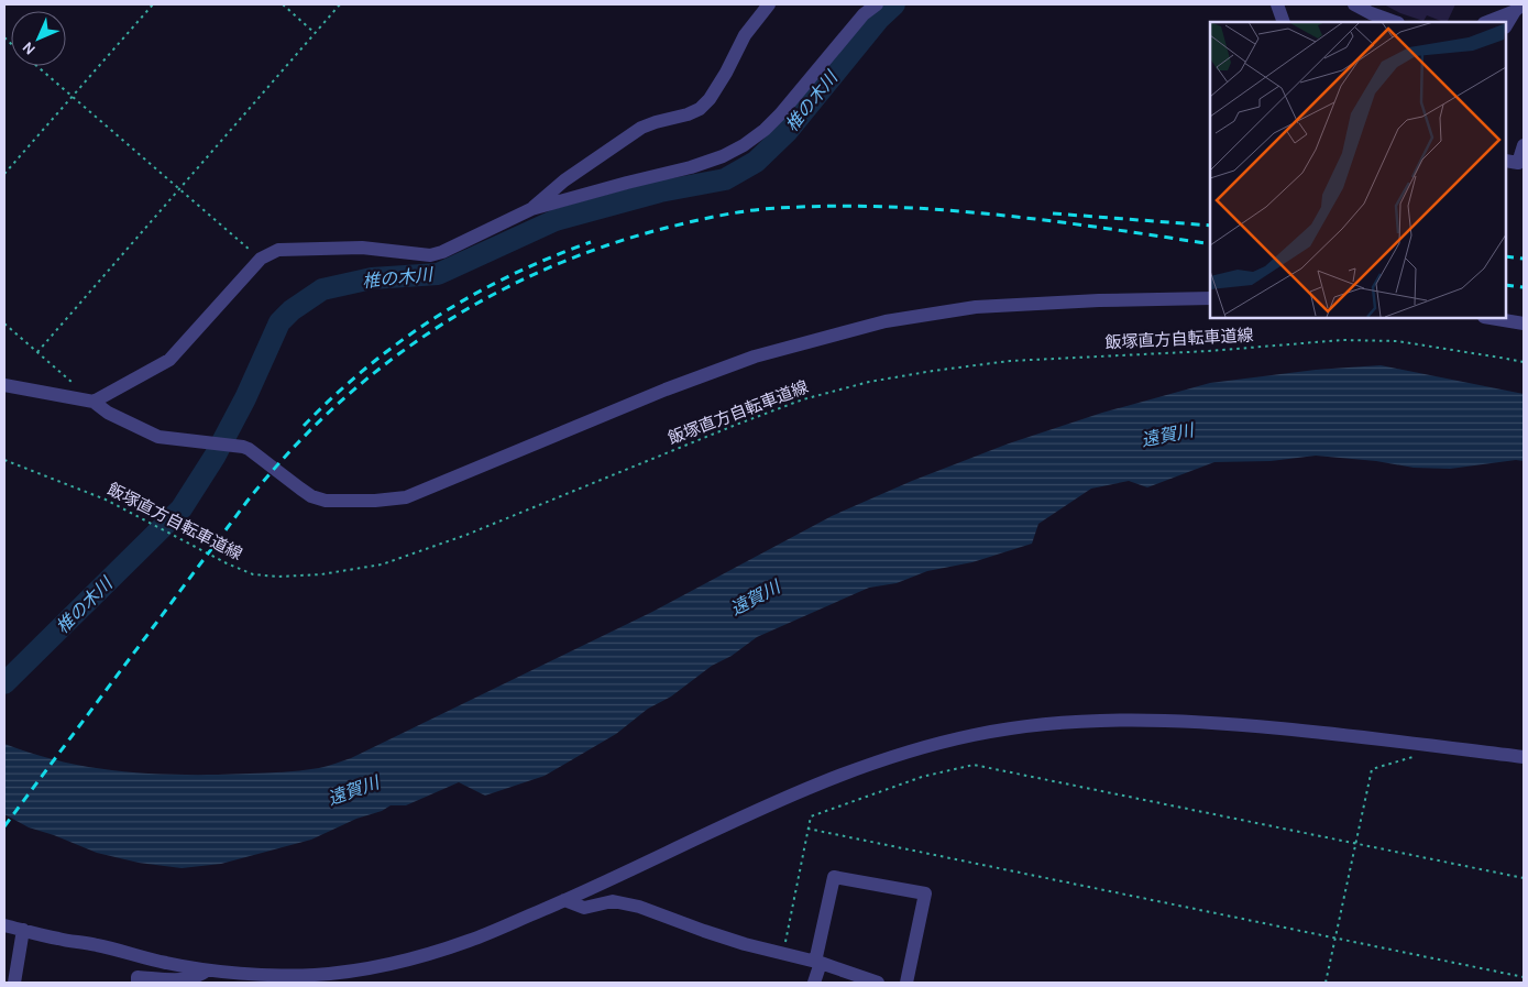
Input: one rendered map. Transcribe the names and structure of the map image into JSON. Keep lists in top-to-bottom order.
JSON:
{
  "streets": {
    "path": ["飯塚直方自転車道線"]
  },
  "water": ["椎の木川", "遠賀川"],
  "north": "bottom left"
}
